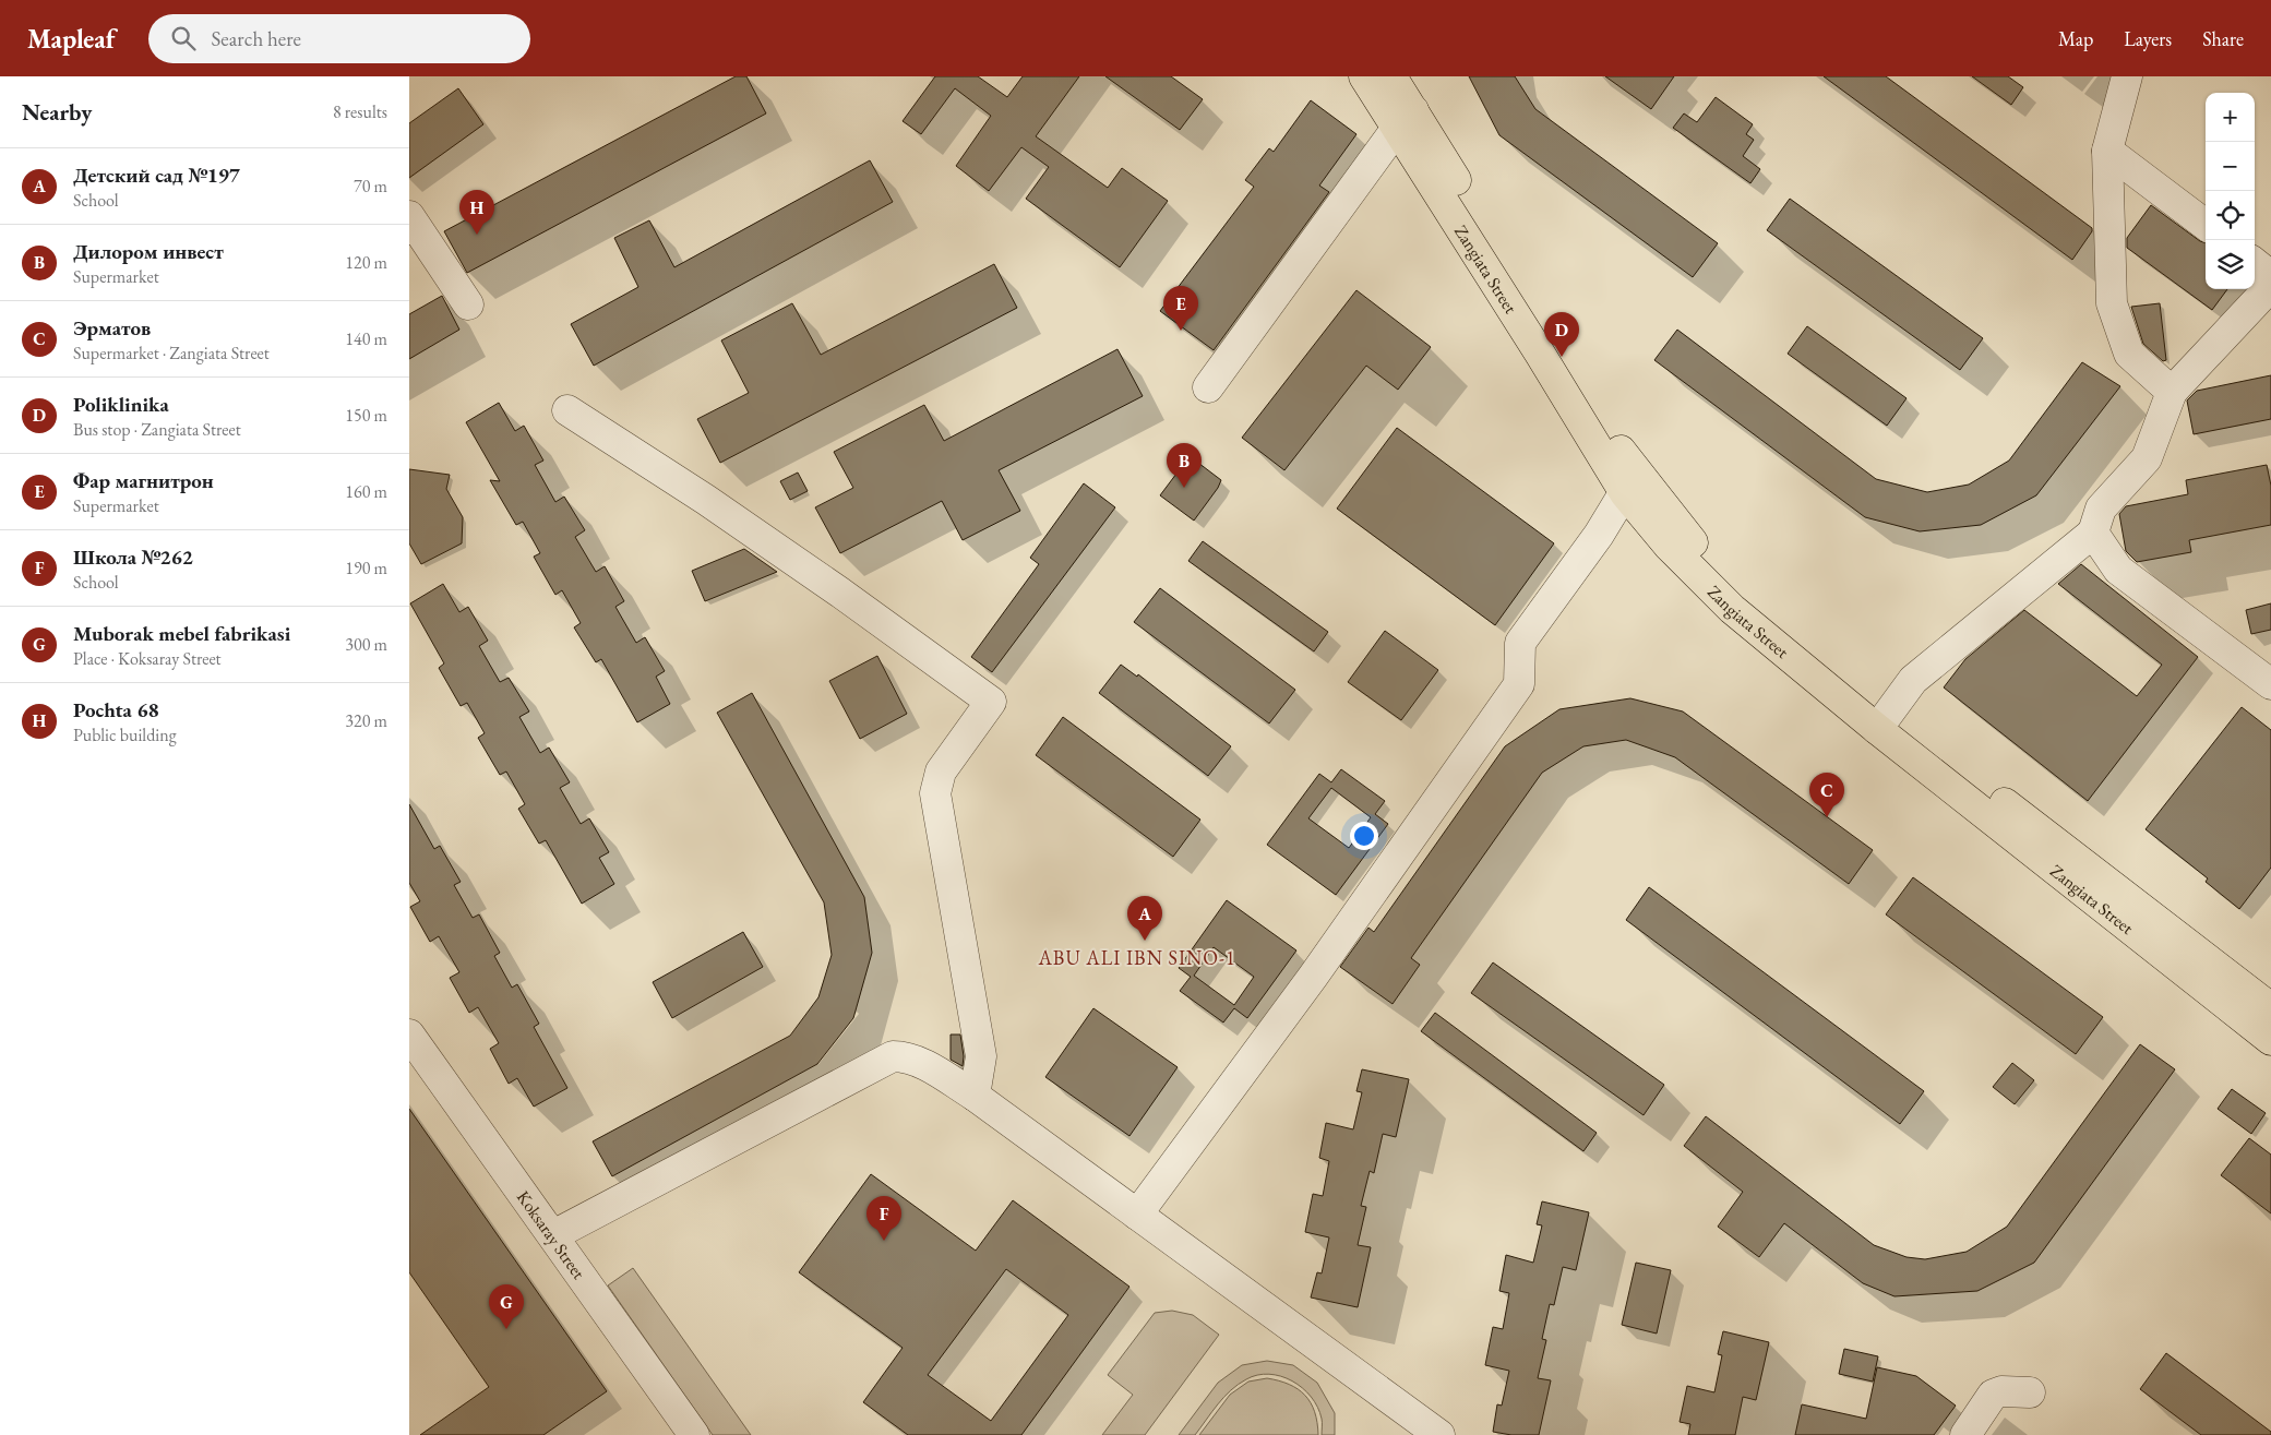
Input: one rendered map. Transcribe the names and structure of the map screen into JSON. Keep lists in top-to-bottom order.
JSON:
{
  "streets": {
    "main road": ["Zangiata Street"],
    "street": ["Koksaray Street"]
  },
  "districts": ["ABU ALI IBN SINO-1"],
  "page": {
    "header": "Mapleaf",
    "search": "Search here",
    "nav": ["Map", "Layers", "Share"],
    "heading": ["Nearby", "8 results"],
    "map_buttons": ["+", "−"],
    "list": [
      {
        "mark": "A",
        "name": "Детский сад №197",
        "note": "School",
        "value": "70 m"
      },
      {
        "mark": "B",
        "name": "Дилором инвест",
        "note": "Supermarket",
        "value": "120 m"
      },
      {
        "mark": "C",
        "name": "Эрматов",
        "note": "Supermarket · Zangiata Street",
        "value": "140 m"
      },
      {
        "mark": "D",
        "name": "Poliklinika",
        "note": "Bus stop · Zangiata Street",
        "value": "150 m"
      },
      {
        "mark": "E",
        "name": "Фар магнитрон",
        "note": "Supermarket",
        "value": "160 m"
      },
      {
        "mark": "F",
        "name": "Школа №262",
        "note": "School",
        "value": "190 m"
      },
      {
        "mark": "G",
        "name": "Muborak mebel fabrikasi",
        "note": "Place · Koksaray Street",
        "value": "300 m"
      },
      {
        "mark": "H",
        "name": "Pochta 68",
        "note": "Public building",
        "value": "320 m"
      }
    ],
    "pins": [
      "H",
      "E",
      "D",
      "B",
      "C",
      "A",
      "F",
      "G"
    ]
  }
}
